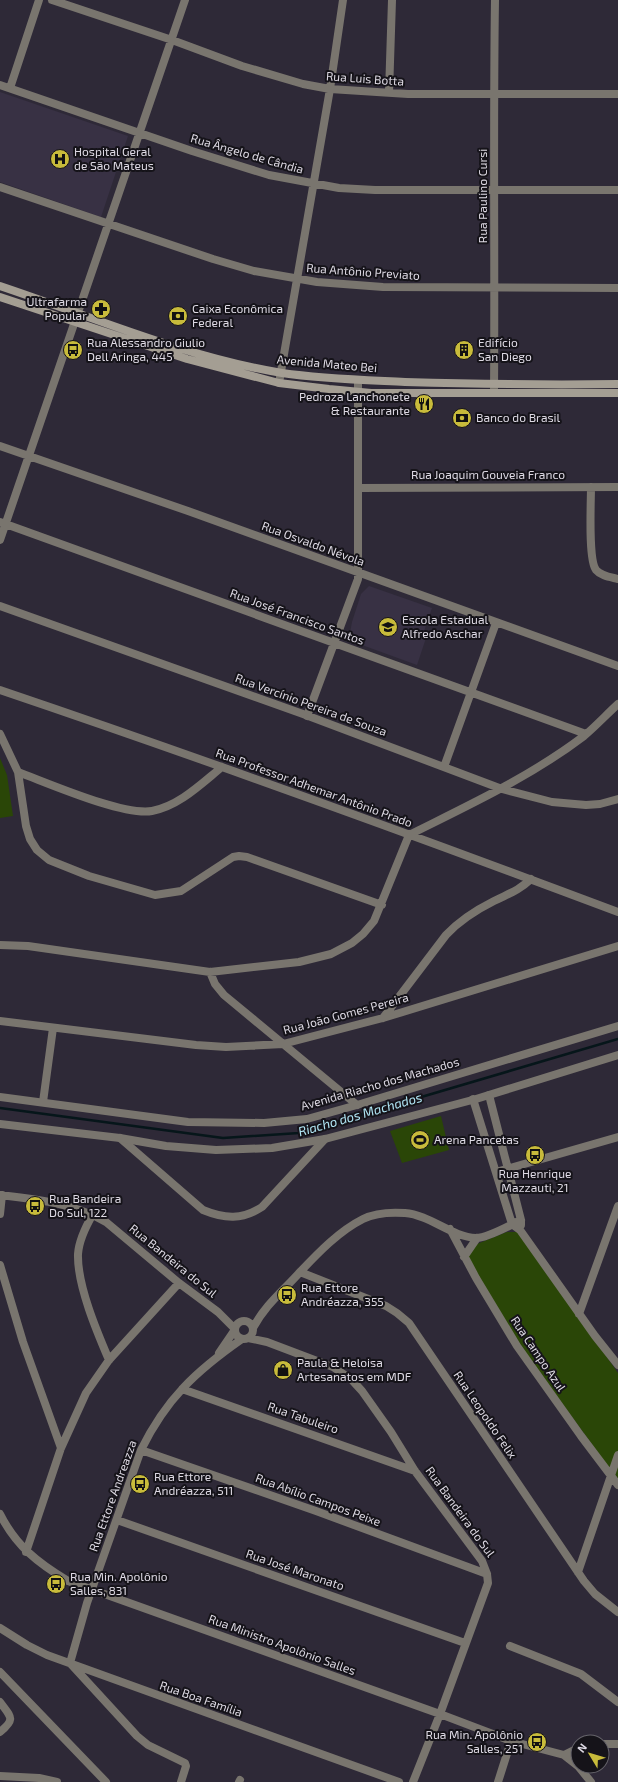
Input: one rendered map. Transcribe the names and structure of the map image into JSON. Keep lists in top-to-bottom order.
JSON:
{
  "streets": {
    "main road": ["Avenida Mateo Bei"],
    "street": [
      "Rua Luis Botta",
      "Rua Ângelo de Cândia",
      "Rua Paulino Cursi",
      "Rua Antônio Previato",
      "Rua Joaquim Gouveia Franco",
      "Rua Osvaldo Névola",
      "Rua José Francisco Santos",
      "Rua Vercínio Pereira de Souza",
      "Rua Professor Adhemar Antônio Prado",
      "Rua João Gomes Pereira",
      "Avenida Riacho dos Machados",
      "Rua Bandeira do Sul",
      "Rua Campo Azul",
      "Rua Leopoldo Felix",
      "Rua Tabuleiro",
      "Rua Ettore Andreazza",
      "Rua Abílio Campos Peixe",
      "Rua José Maronato",
      "Rua Ministro Apolônio Salles",
      "Rua Boa Família"
    ]
  },
  "crossings": [
    ["Rua Luis Botta", "Rua Paulino Cursi"],
    ["Rua Ângelo de Cândia", "Rua Paulino Cursi"],
    ["Rua Paulino Cursi", "Rua Antônio Previato"],
    ["Rua Paulino Cursi", "Avenida Mateo Bei"],
    ["Rua Bandeira do Sul", "Rua Tabuleiro"],
    ["Rua Bandeira do Sul", "Rua Ettore Andreazza"],
    ["Rua Bandeira do Sul", "Rua Abílio Campos Peixe"],
    ["Rua Bandeira do Sul", "Rua José Maronato"],
    ["Rua Bandeira do Sul", "Rua Ministro Apolônio Salles"],
    ["Rua Tabuleiro", "Rua Ettore Andreazza"],
    ["Rua Ettore Andreazza", "Rua Abílio Campos Peixe"],
    ["Rua Ettore Andreazza", "Rua José Maronato"],
    ["Rua Ettore Andreazza", "Rua Ministro Apolônio Salles"],
    ["Rua Ettore Andreazza", "Rua Boa Família"]
  ],
  "water": ["Riacho dos Machados"],
  "places": {
    "hospital": ["Hospital Geral de São Mateus"],
    "pharmacy": ["Ultrafarma Popular"],
    "bank": ["Caixa Econômica Federal", "Banco do Brasil"],
    "bus stop": [
      "Rua Alessandro Giulio Dell Aringa, 445",
      "Rua Henrique Mazzauti, 21",
      "Rua Bandeira Do Sul, 122",
      "Rua Ettore Andréazza, 355",
      "Rua Ettore Andréazza, 511",
      "Rua Min. Apolônio Salles, 831",
      "Rua Min. Apolônio Salles, 251"
    ],
    "building": ["Edifício San Diego"],
    "restaurant": ["Pedroza Lanchonete & Restaurante"],
    "school or university": ["Escola Estadual Alfredo Aschar"],
    "sports": ["Arena Pancetas"],
    "shop": ["Paula & Heloisa Artesanatos em MDF"]
  },
  "north": "top left"
}
